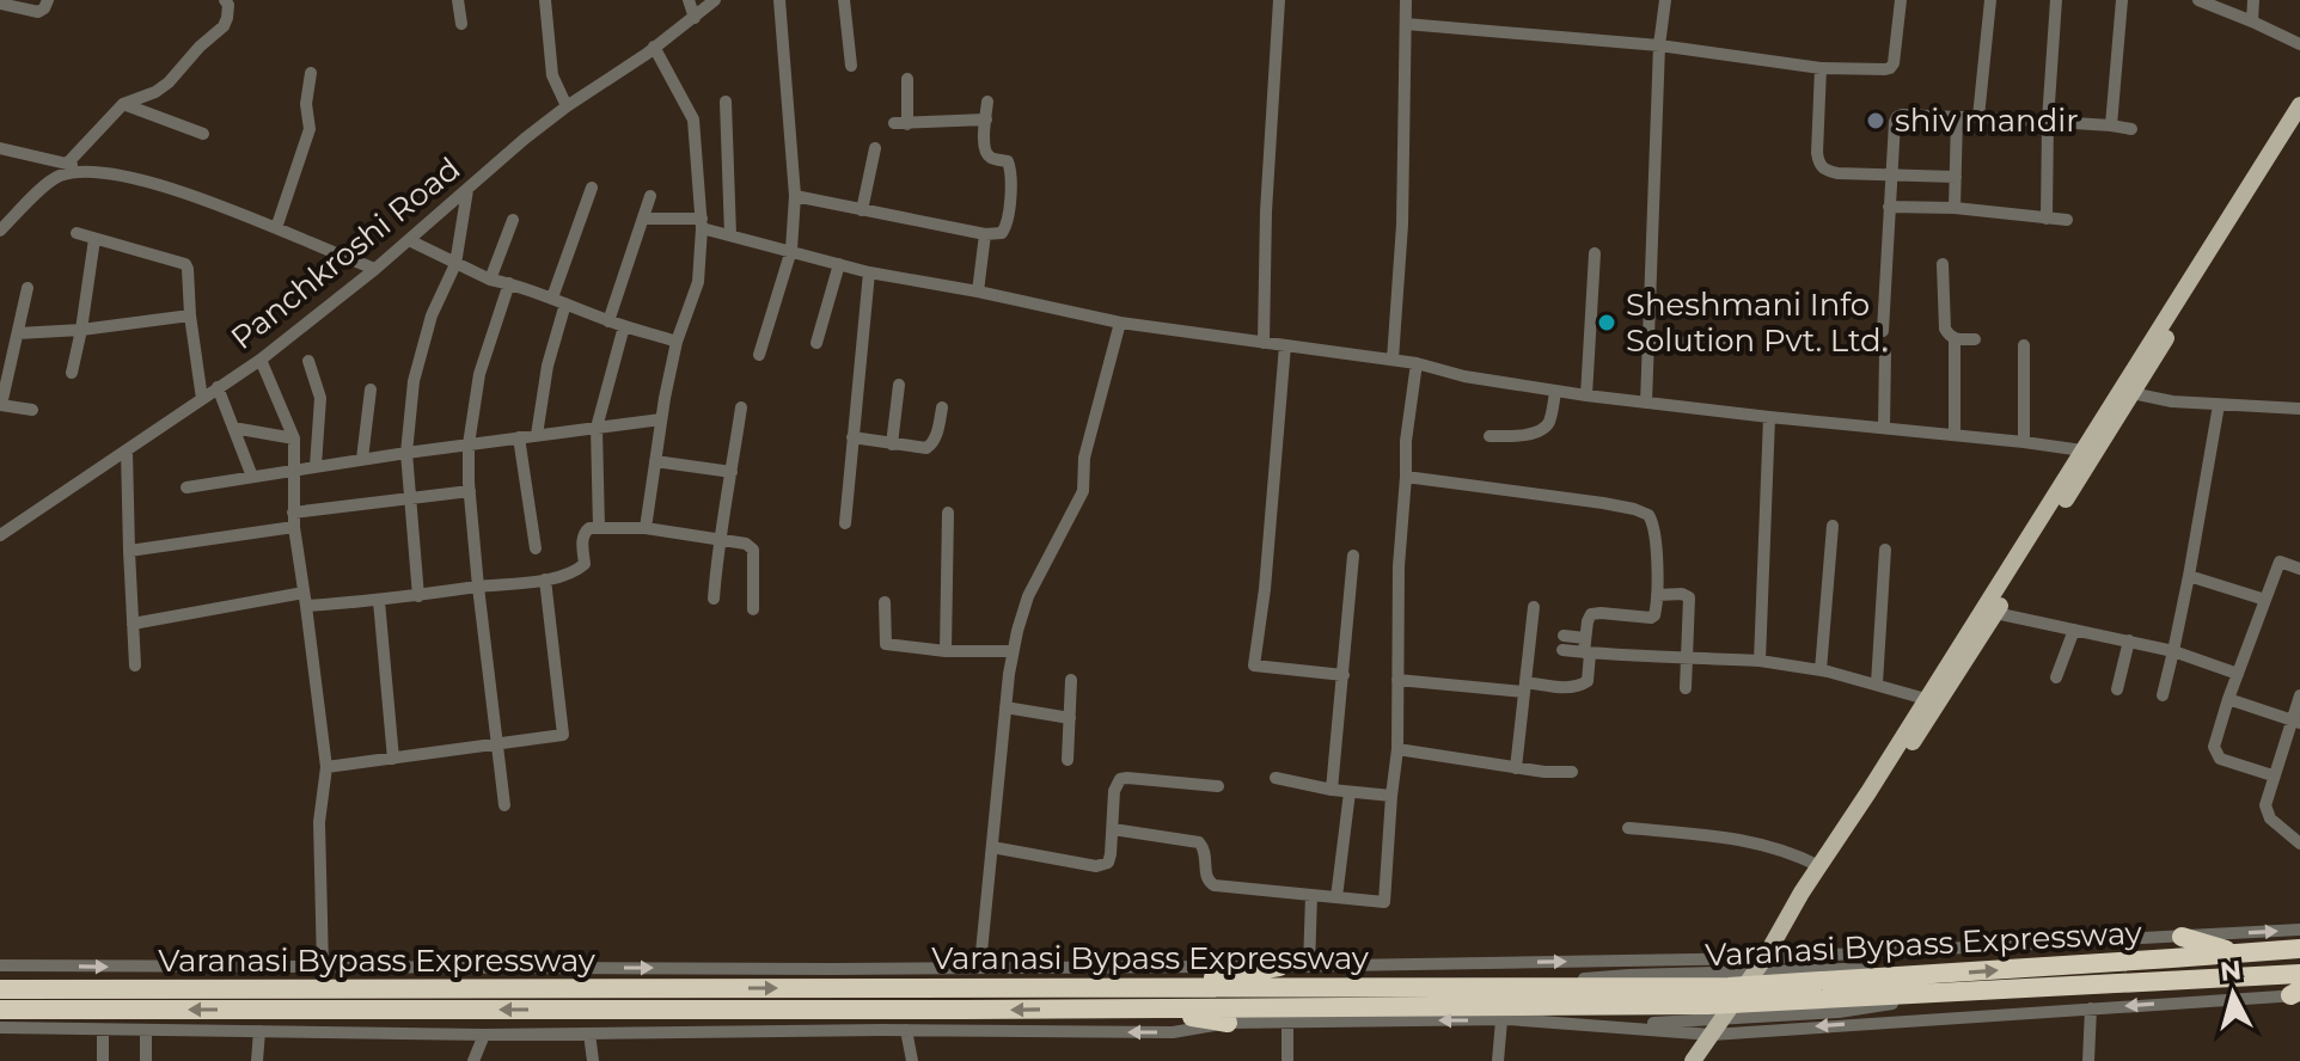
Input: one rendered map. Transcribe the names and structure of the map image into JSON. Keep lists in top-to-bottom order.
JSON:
{
  "streets": {
    "highway": ["Varanasi Bypass Expressway"],
    "street": ["Panchkroshi Road"]
  },
  "places": ["shiv mandir", "Sheshmani Info Solution Pvt. Ltd."],
  "north": "top"
}
